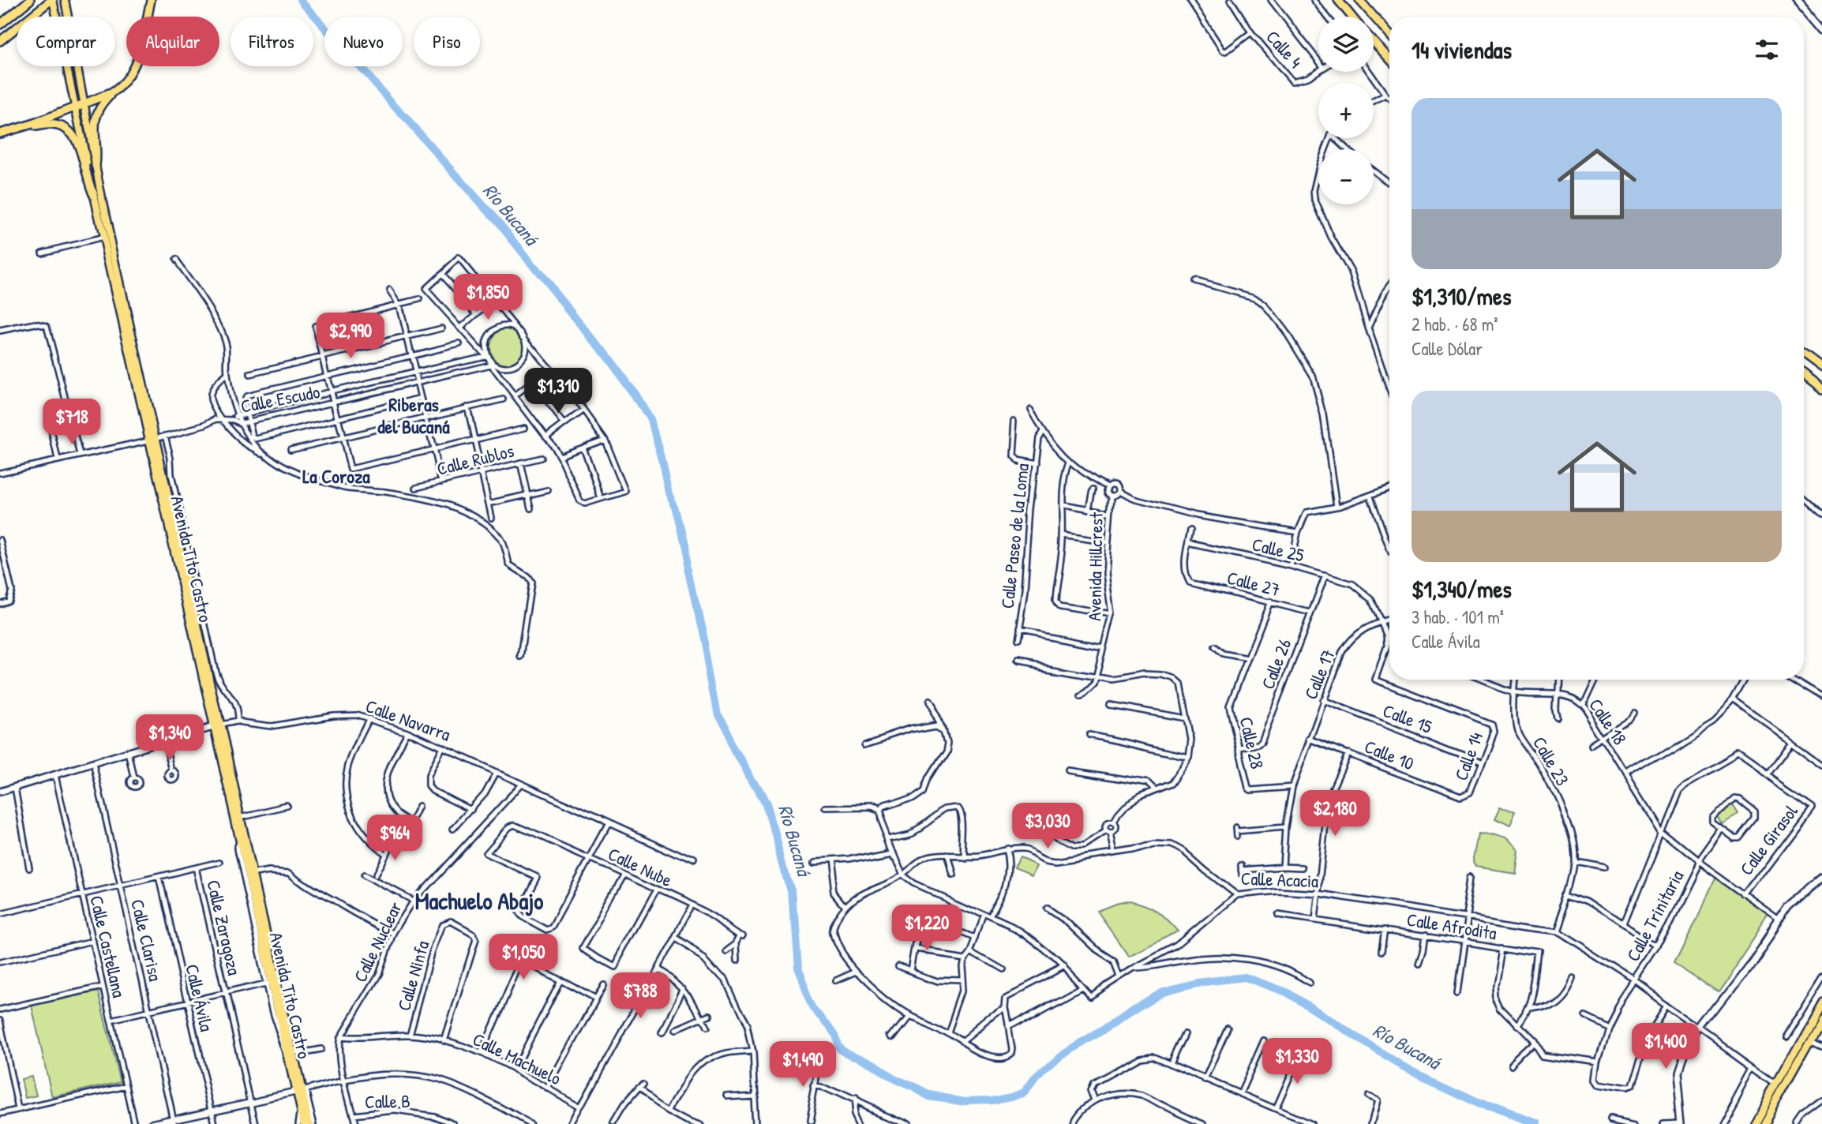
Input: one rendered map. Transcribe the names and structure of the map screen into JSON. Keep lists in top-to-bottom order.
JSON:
{
  "streets": {
    "main road": ["Avenida Tito Castro"],
    "street": [
      "Calle 4",
      "Calle Escudo",
      "Calle Rublos",
      "Calle Paseo de la Loma",
      "Calle 25",
      "Avenida Hillcrest",
      "Calle 27",
      "Calle 26",
      "Calle 17",
      "Calle 15",
      "Calle Navarra",
      "Calle 18",
      "Calle 28",
      "Calle 10",
      "Calle 14",
      "Calle 23",
      "Calle Girasol",
      "Calle Nube",
      "Calle Acacia",
      "Calle Trinitaria",
      "Calle Afrodita",
      "Calle Zaragoza",
      "Calle Clarisa",
      "Calle Nuclear",
      "Calle Castellana",
      "Calle Ninfa",
      "Calle Ávila",
      "Calle Machuelo",
      "Calle B"
    ]
  },
  "crossings": [
    ["Calle 25", "Calle 27"],
    ["Calle 25", "Calle 26"],
    ["Calle 25", "Calle 17"],
    ["Calle 25", "Calle 14"],
    ["Avenida Tito Castro", "Calle Navarra"],
    ["Calle 27", "Calle 26"],
    ["Calle 27", "Calle 28"],
    ["Calle 26", "Calle 28"],
    ["Calle 17", "Calle 15"],
    ["Calle 17", "Calle 28"],
    ["Calle 17", "Calle 10"],
    ["Calle 15", "Calle 14"],
    ["Calle Navarra", "Calle Clarisa"],
    ["Calle Navarra", "Calle Nuclear"],
    ["Calle Navarra", "Calle Castellana"],
    ["Calle 18", "Calle 23"],
    ["Calle 18", "Calle Girasol"],
    ["Calle 18", "Calle Trinitaria"],
    ["Calle 10", "Calle 14"],
    ["Calle Acacia", "Calle Trinitaria"],
    ["Calle Zaragoza", "Calle Clarisa"],
    ["Calle Zaragoza", "Calle Castellana"],
    ["Calle Zaragoza", "Calle Ávila"],
    ["Calle Nuclear", "Calle Machuelo"],
    ["Calle Ninfa", "Calle Machuelo"]
  ],
  "districts": ["Riberas del Bucaná", "La Coroza", "Machuelo Abajo"],
  "water": ["Río Bucaná"],
  "page": {
    "map_buttons": ["+", "−"],
    "chip": [
      "Comprar",
      "Alquilar",
      "Filtros",
      "Nuevo",
      "Piso"
    ],
    "heading": "14 viviendas",
    "list": [
      {
        "name": "$1,310/mes",
        "note": "2 hab. · 68 m² · Calle Dólar"
      },
      {
        "name": "$1,340/mes",
        "note": "3 hab. · 101 m² · Calle Ávila"
      }
    ],
    "price": [
      "$1,850",
      "$2,990",
      "$1,310",
      "$718",
      "$1,340",
      "$2,180",
      "$3,030",
      "$964",
      "$1,220",
      "$1,050",
      "$788",
      "$1,400",
      "$1,330",
      "$1,490"
    ]
  }
}
